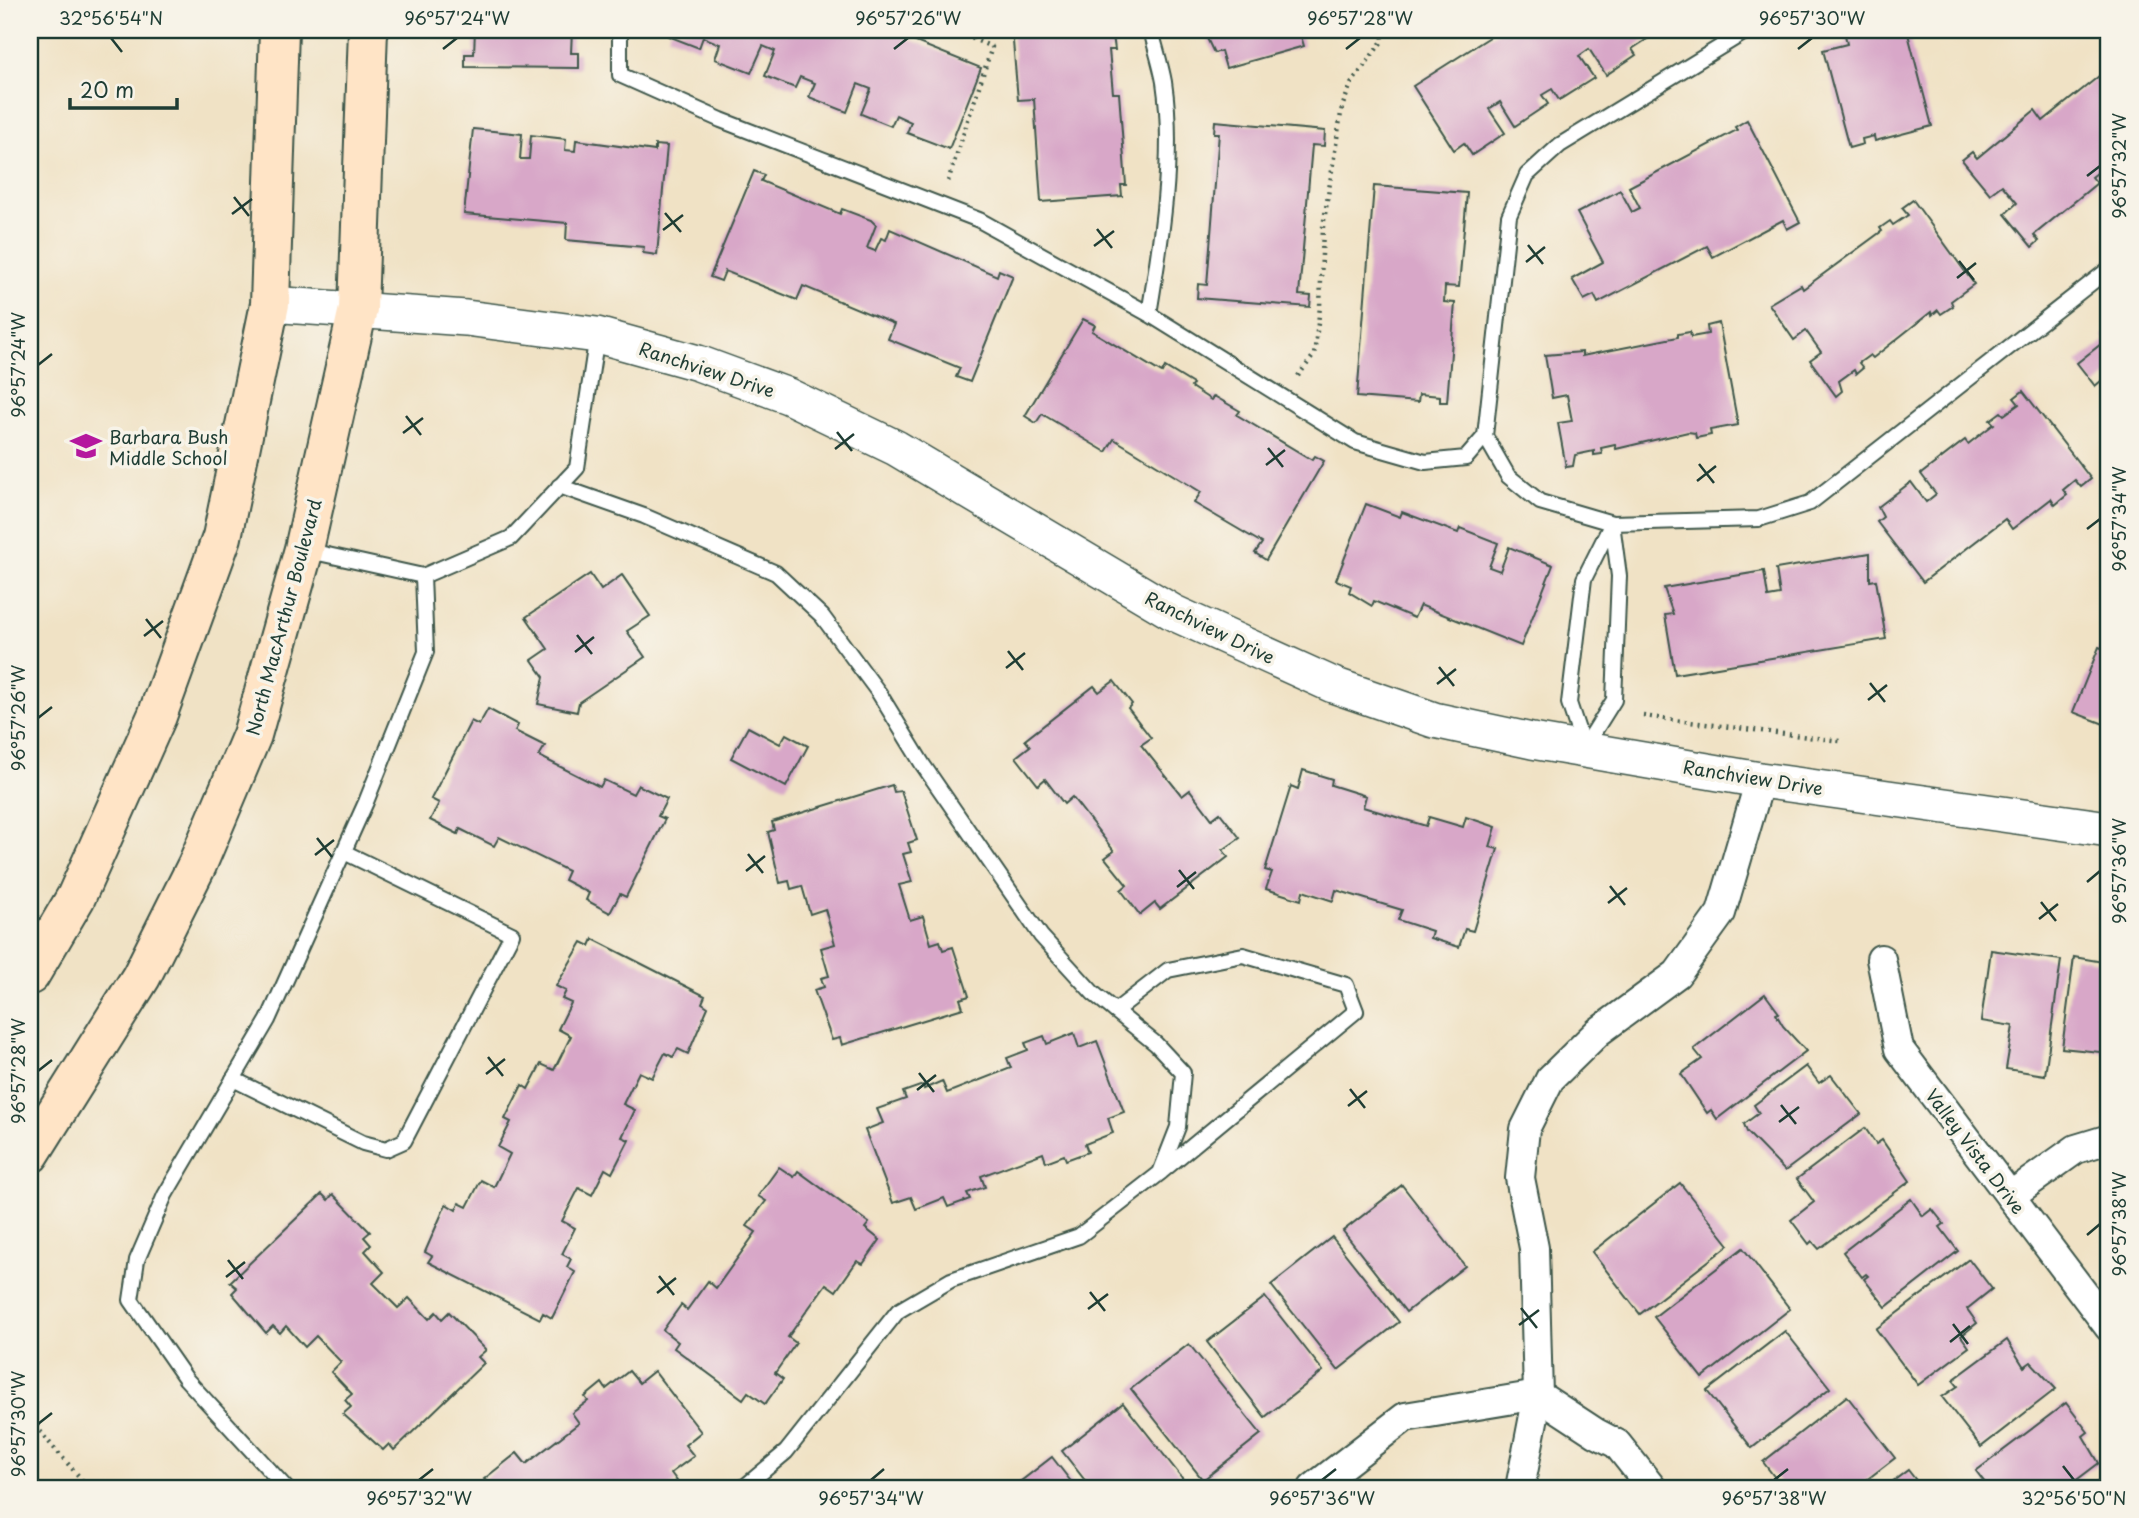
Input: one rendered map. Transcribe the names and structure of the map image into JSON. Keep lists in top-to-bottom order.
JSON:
{
  "streets": {
    "main road": ["North MacArthur Boulevard"],
    "street": ["Ranchview Drive", "Valley Vista Drive"]
  },
  "crossings": [
    ["Ranchview Drive", "North MacArthur Boulevard"]
  ],
  "places": {
    "school or university": ["Barbara Bush Middle School"]
  },
  "scale_bar": "20 m",
  "coordinates": [
    "32°56'54\"N",
    "96°57'24\"W",
    "96°57'26\"W",
    "96°57'28\"W",
    "96°57'30\"W",
    "96°57'32\"W",
    "96°57'34\"W",
    "96°57'36\"W",
    "96°57'38\"W",
    "32°56'50\"N"
  ]
}
